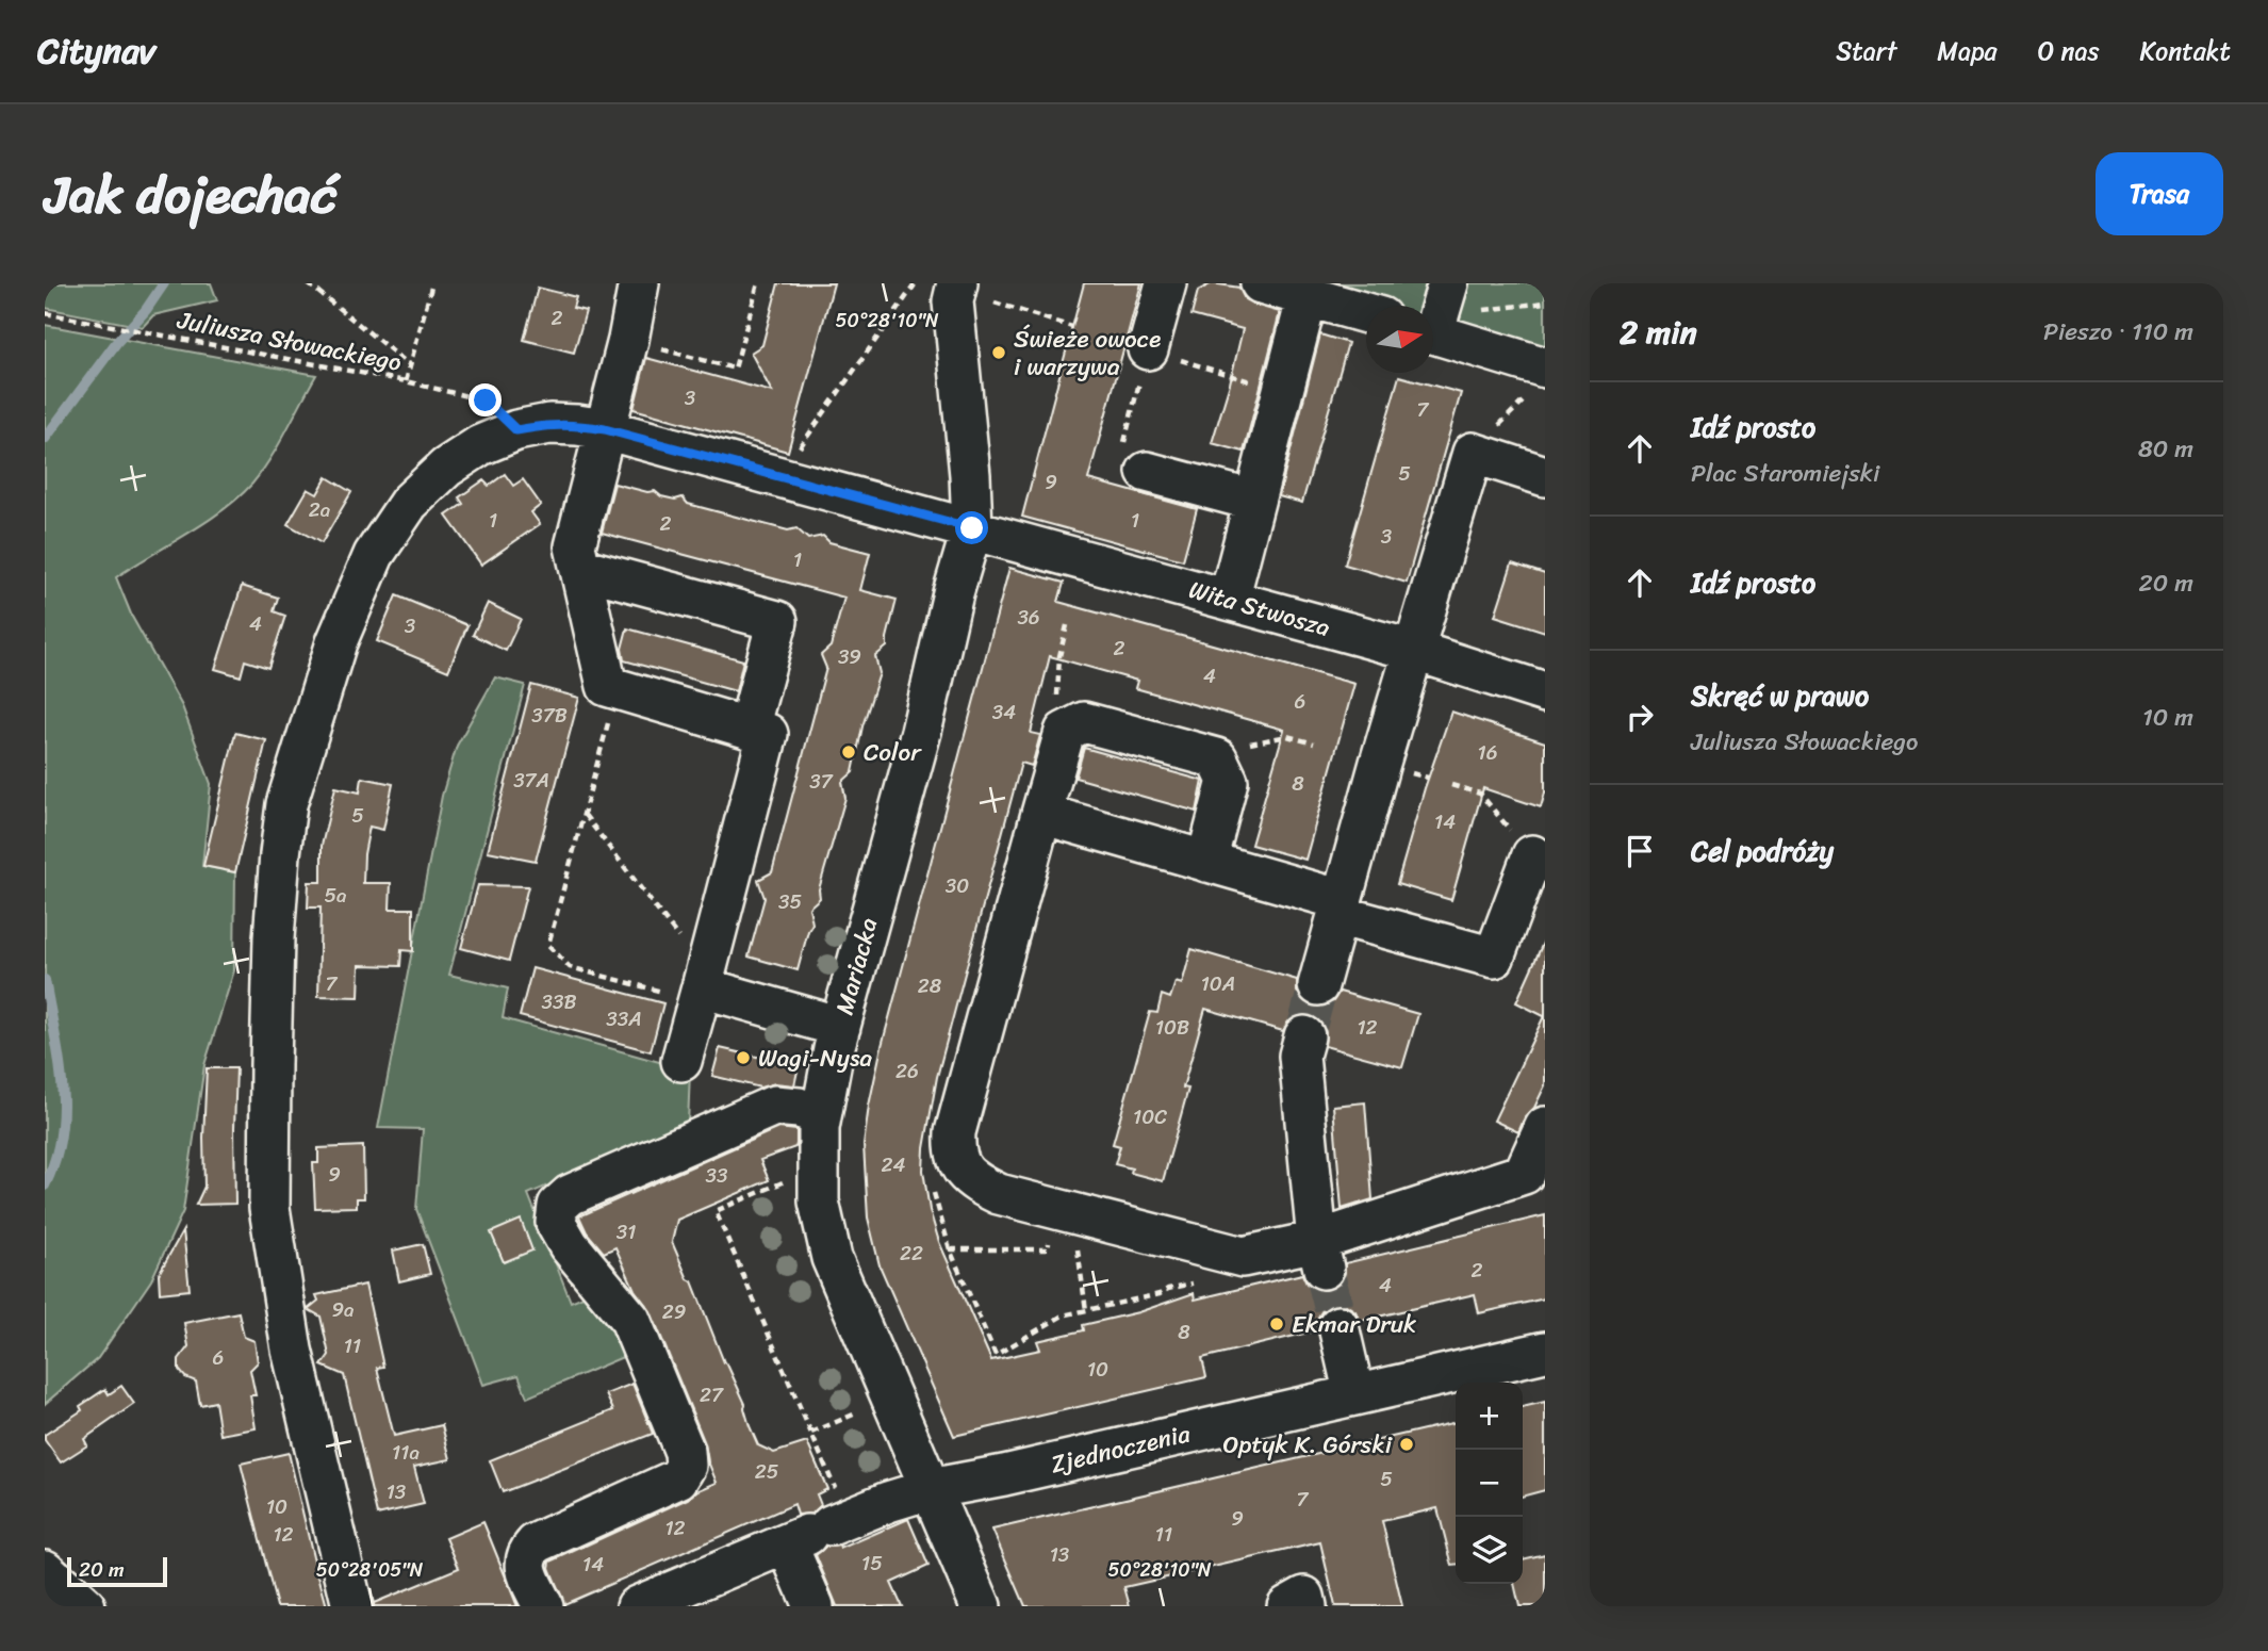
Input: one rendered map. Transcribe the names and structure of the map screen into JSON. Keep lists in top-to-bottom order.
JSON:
{
  "streets": {
    "street": ["Wita Stwosza", "Mariacka", "Zjednoczenia"],
    "path": ["Juliusza Słowackiego"]
  },
  "crossings": [
    ["Juliusza Słowackiego", "Wita Stwosza"],
    ["Wita Stwosza", "Mariacka"],
    ["Mariacka", "Zjednoczenia"]
  ],
  "places": [
    "Świeże owoce i warzywa",
    "Color",
    "Wagi-Nysa",
    "Ekmar Druk",
    "Optyk K. Górski"
  ],
  "house_numbers": [
    "2",
    "3",
    "7",
    "5",
    "9",
    "2a",
    "1",
    "1",
    "2",
    "3",
    "1",
    "36",
    "4",
    "3",
    "2",
    "39",
    "4",
    "6",
    "34",
    "37B",
    "16",
    "37A",
    "37",
    "8",
    "5",
    "14",
    "30",
    "5a",
    "35",
    "7",
    "10A",
    "28",
    "33B",
    "33A",
    "10B",
    "12",
    "26",
    "10C",
    "24",
    "9",
    "33",
    "31",
    "22",
    "2",
    "4",
    "9a",
    "29",
    "8",
    "11",
    "6",
    "10",
    "27",
    "11a",
    "25",
    "5",
    "13",
    "7",
    "10",
    "9",
    "12",
    "12",
    "11",
    "13",
    "15",
    "14"
  ],
  "scale_bar": "20 m",
  "north": "right",
  "page": {
    "header": "Citynav",
    "nav": [
      "Start",
      "Mapa",
      "O nas",
      "Kontakt"
    ],
    "title": "Jak dojechać",
    "buttons": "Trasa",
    "heading": ["2 min", "Pieszo · 110 m"],
    "list": [
      ["Idź prosto", "Plac Staromiejski", "80 m"],
      ["Idź prosto", "20 m"],
      ["Skręć w prawo", "Juliusza Słowackiego", "10 m"],
      "Cel podróży"
    ],
    "map_buttons": ["+", "−"],
    "scale": "20 m"
  },
  "coordinates": ["50°28'10\"N", "50°28'05\"N"]
}
